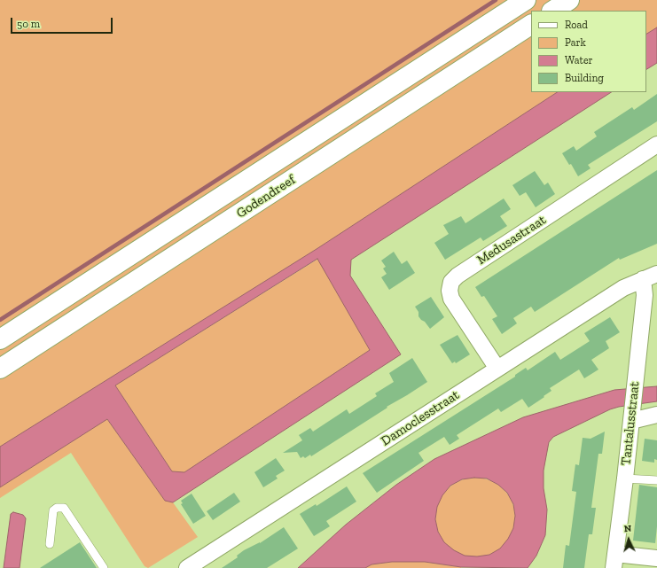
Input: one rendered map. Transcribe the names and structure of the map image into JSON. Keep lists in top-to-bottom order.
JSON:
{
  "streets": {
    "main road": ["Godendreef"],
    "street": ["Medusastraat", "Damoclesstraat", "Tantalusstraat"]
  },
  "crossings": [
    ["Medusastraat", "Damoclesstraat"],
    ["Damoclesstraat", "Tantalusstraat"]
  ],
  "legend": [
    "Road",
    "Park",
    "Water",
    "Building"
  ],
  "scale_bar": "50 m",
  "north": "top"
}
